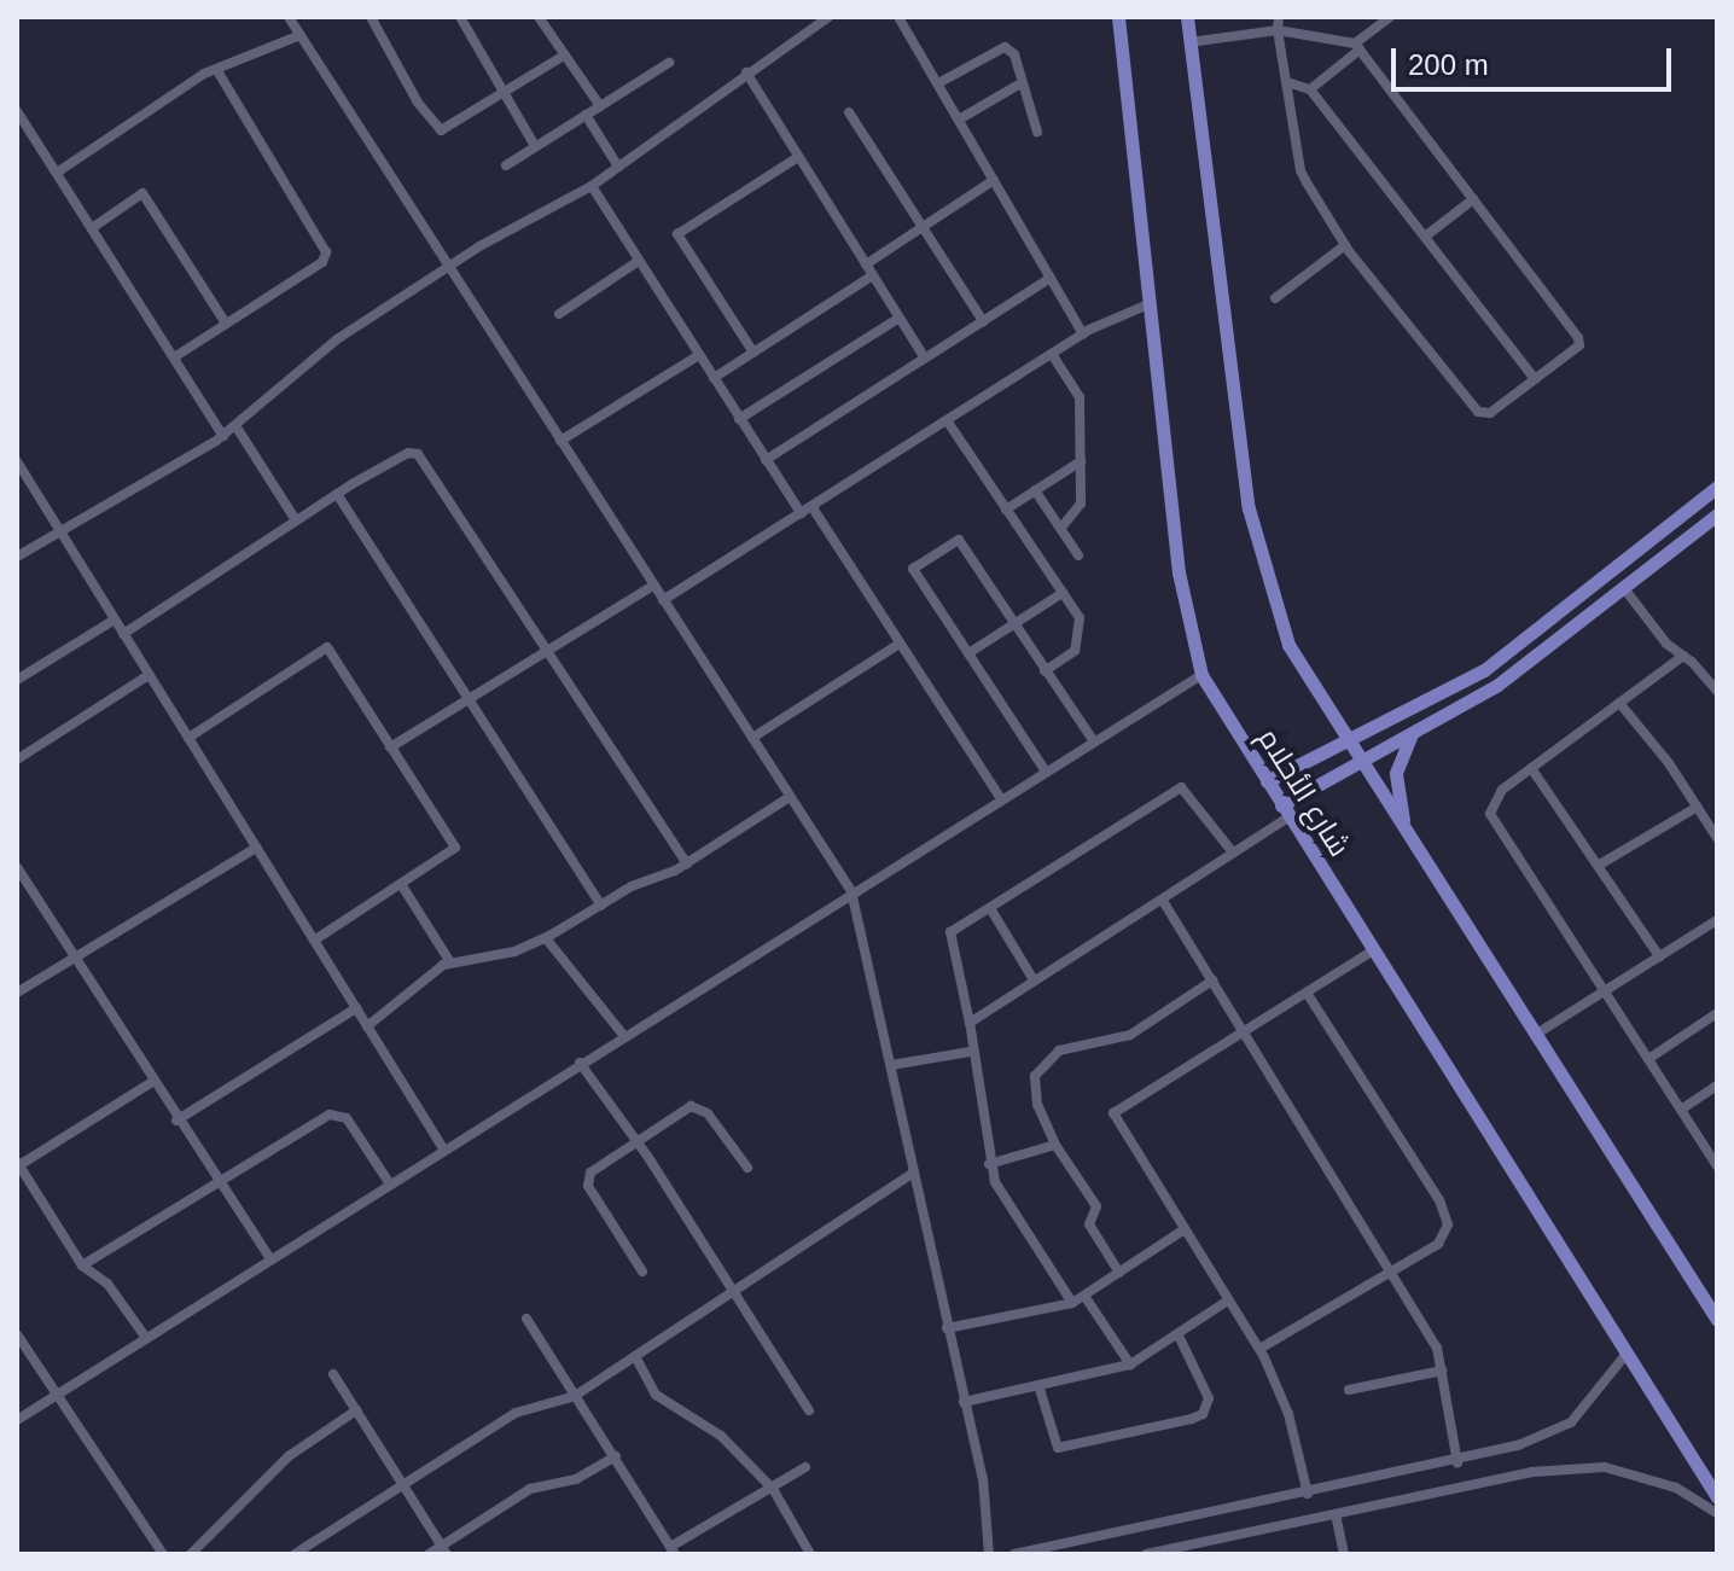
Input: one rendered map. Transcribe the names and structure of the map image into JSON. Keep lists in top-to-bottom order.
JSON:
{
  "streets": {
    "main road": ["شارع الأحلام"]
  },
  "scale_bar": "200 m"
}
